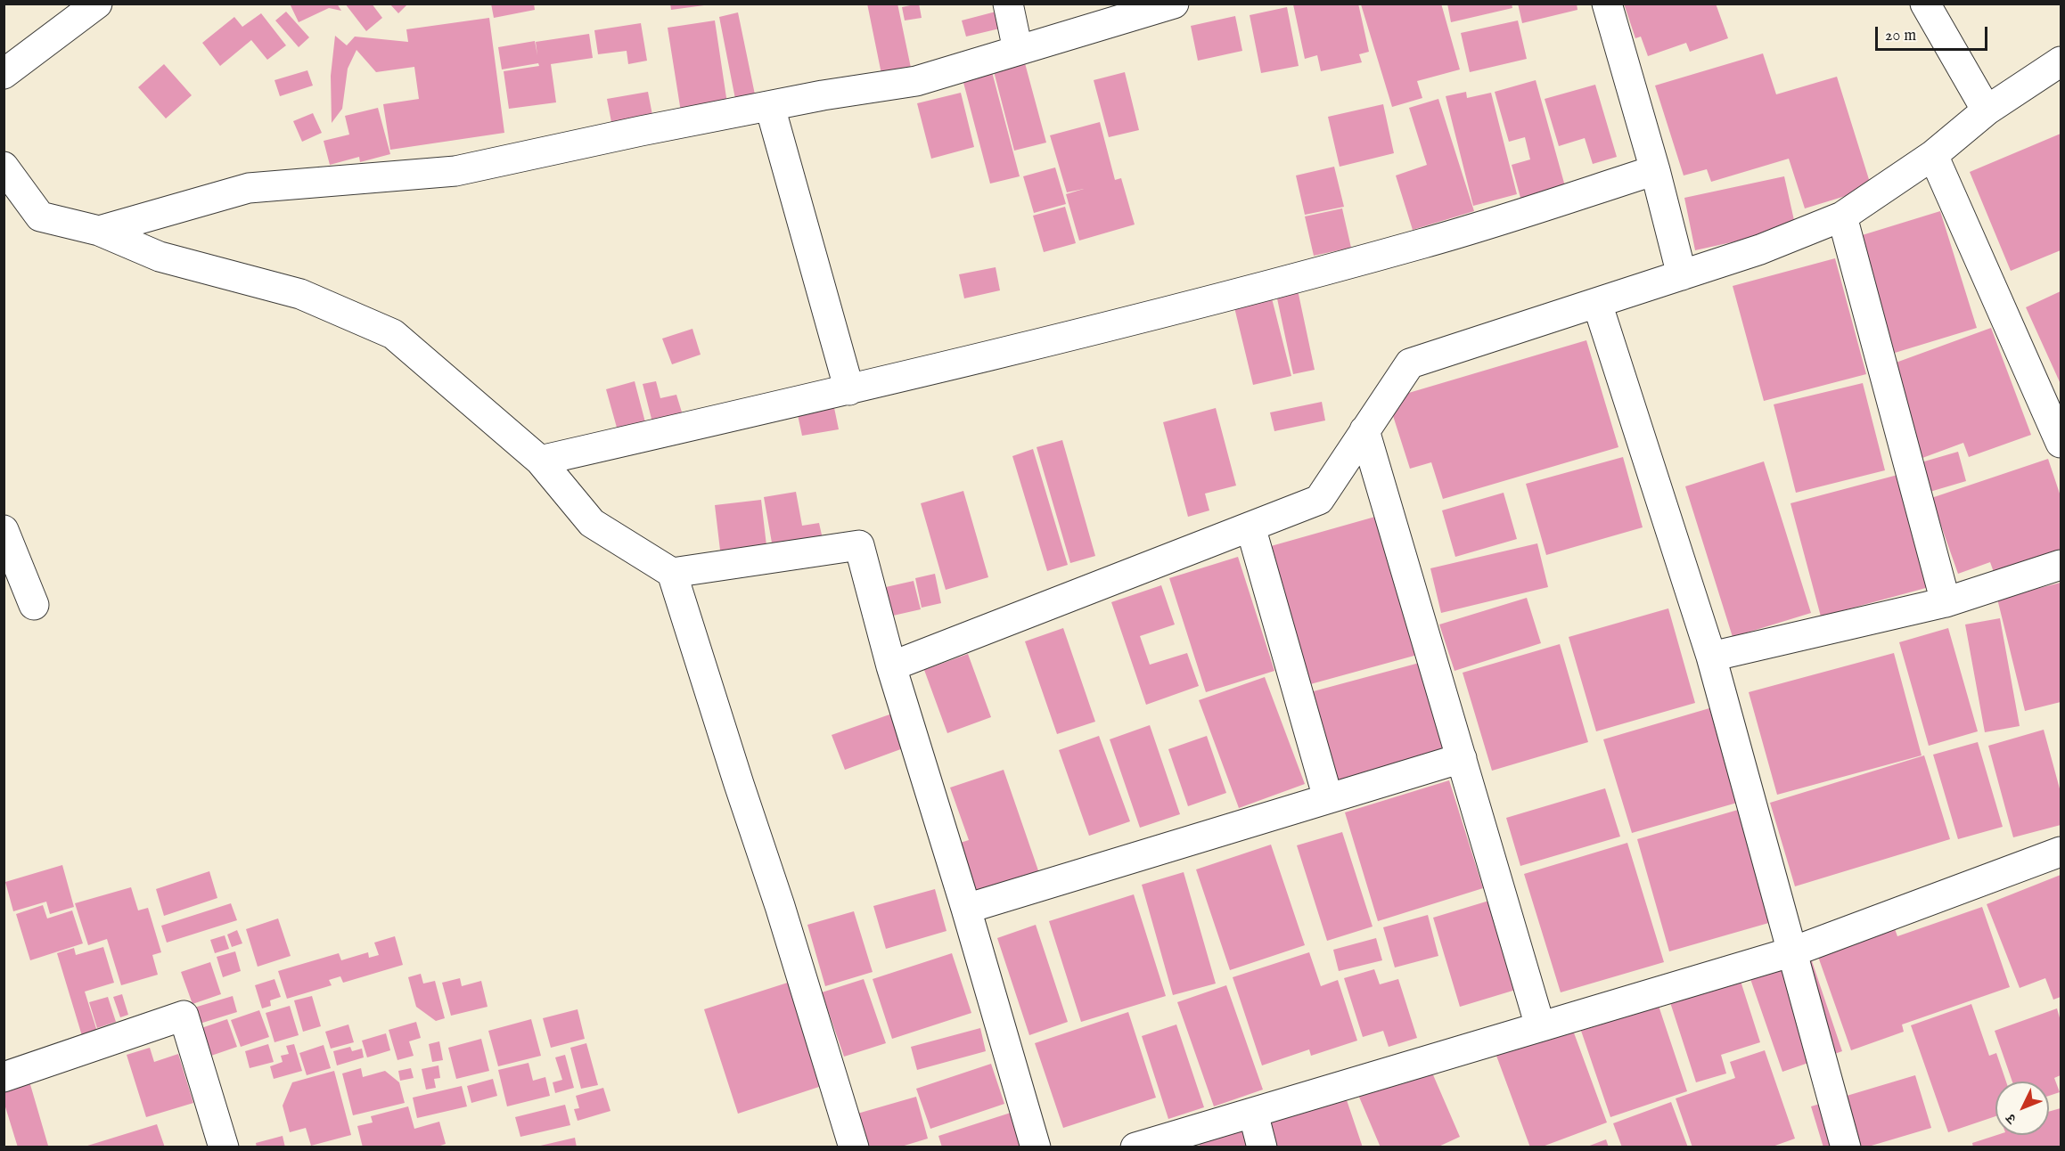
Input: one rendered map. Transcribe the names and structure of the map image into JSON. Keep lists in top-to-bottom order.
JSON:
{
  "scale_bar": "20 m",
  "north": "bottom left"
}
